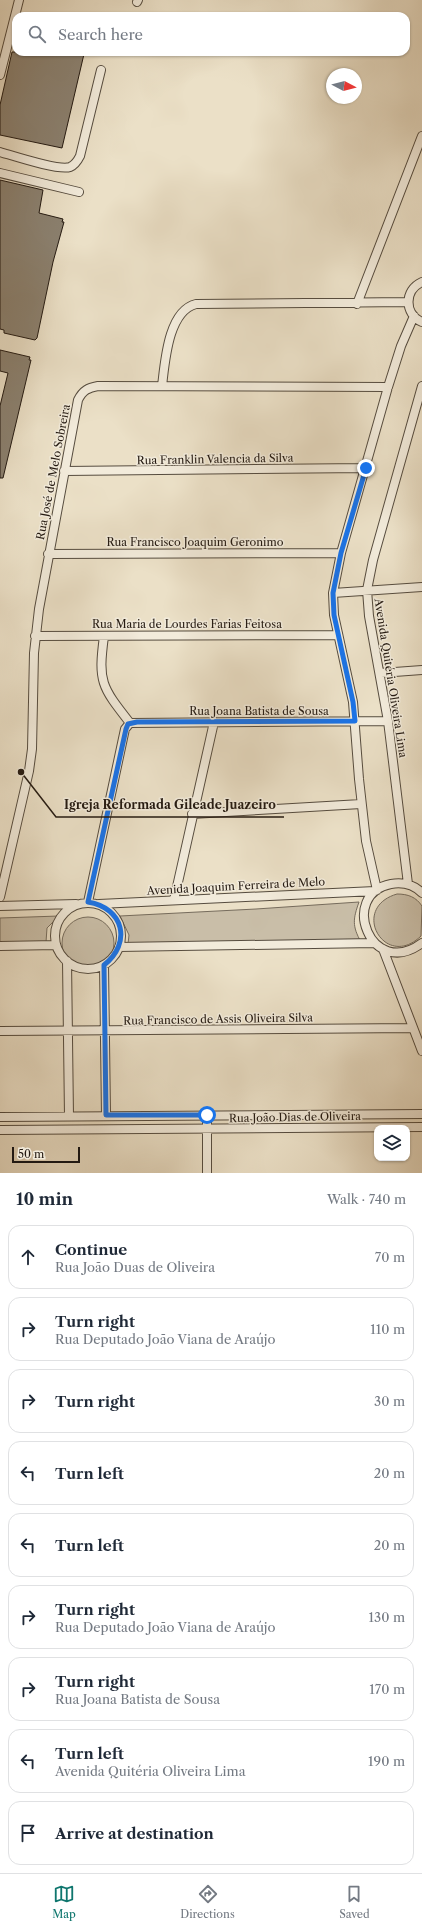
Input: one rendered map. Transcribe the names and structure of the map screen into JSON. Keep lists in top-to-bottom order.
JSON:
{
  "streets": {
    "street": [
      "Rua Franklin Valencia da Silva",
      "Rua José de Melo Sobreira",
      "Rua Francisco Joaquim Geronimo",
      "Rua Maria de Lourdes Farias Feitosa",
      "Avenida Quitéria Oliveira Lima",
      "Rua Joana Batista de Sousa",
      "Avenida Joaquim Ferreira de Melo",
      "Rua Francisco de Assis Oliveira Silva",
      "Rua João Dias de Oliveira"
    ]
  },
  "crossings": [
    ["Rua Franklin Valencia da Silva", "Rua José de Melo Sobreira"],
    ["Rua José de Melo Sobreira", "Rua Francisco Joaquim Geronimo"],
    ["Rua José de Melo Sobreira", "Rua Maria de Lourdes Farias Feitosa"],
    ["Avenida Quitéria Oliveira Lima", "Rua Joana Batista de Sousa"],
    ["Avenida Quitéria Oliveira Lima", "Avenida Joaquim Ferreira de Melo"]
  ],
  "places": ["Igreja Reformada Gileade Juazeiro"],
  "scale_bar": "50 m",
  "north": "right",
  "page": {
    "search": "Search here",
    "scale": "50 m",
    "heading": ["10 min", "Walk · 740 m"],
    "list": [
      ["Continue", "Rua João Duas de Oliveira", "70 m"],
      ["Turn right", "Rua Deputado João Viana de Araújo", "110 m"],
      ["Turn right", "30 m"],
      ["Turn left", "20 m"],
      ["Turn left", "20 m"],
      ["Turn right", "Rua Deputado João Viana de Araújo", "130 m"],
      ["Turn right", "Rua Joana Batista de Sousa", "170 m"],
      ["Turn left", "Avenida Quitéria Oliveira Lima", "190 m"],
      "Arrive at destination"
    ],
    "nav": ["Map", "Directions", "Saved"]
  }
}
